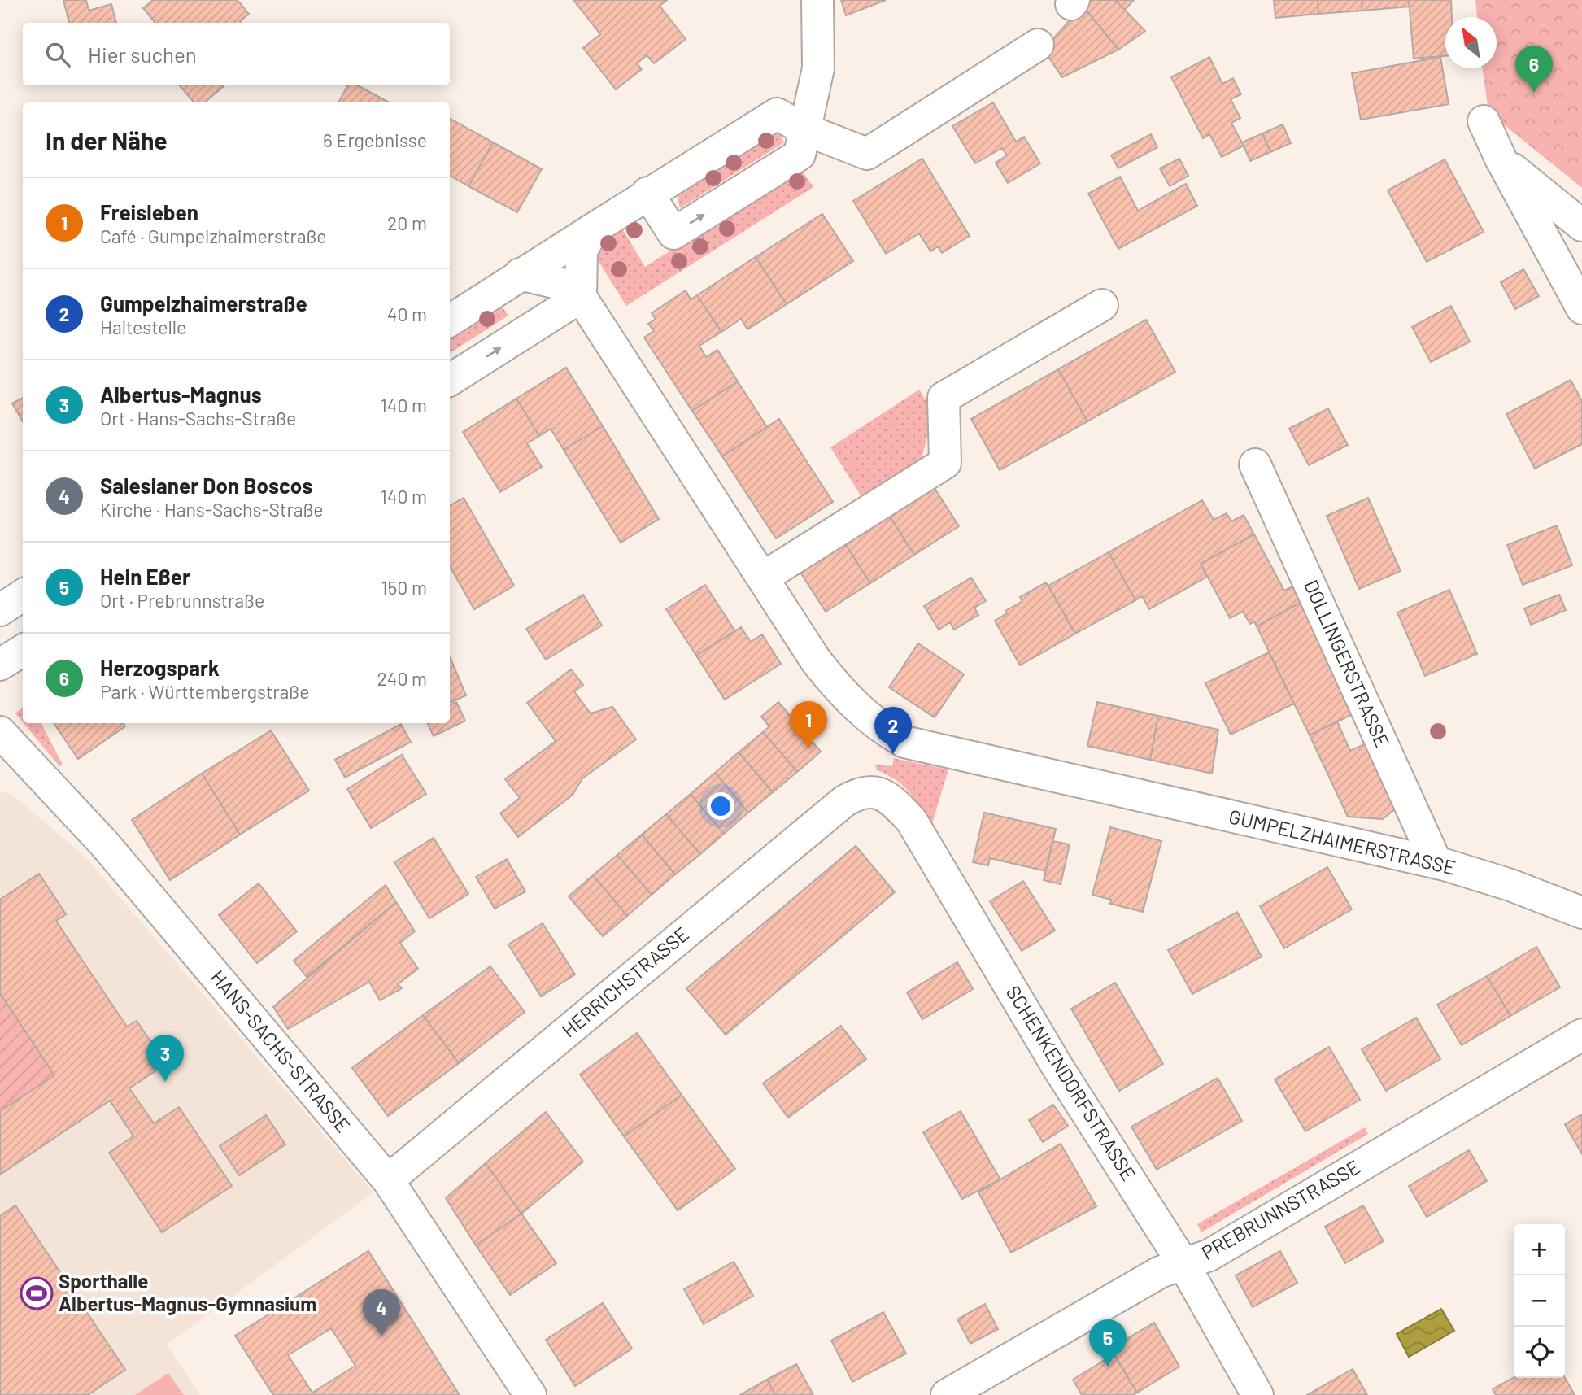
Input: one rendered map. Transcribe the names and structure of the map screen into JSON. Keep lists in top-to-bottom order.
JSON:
{
  "streets": {
    "street": [
      "DOLLINGERSTRASSE",
      "GUMPELZHAIMERSTRASSE",
      "HERRICHSTRASSE",
      "HANS-SACHS-STRASSE",
      "SCHENKENDORFSTRASSE",
      "PREBRUNNSTRASSE"
    ]
  },
  "crossings": [
    ["DOLLINGERSTRASSE", "GUMPELZHAIMERSTRASSE"],
    ["HERRICHSTRASSE", "HANS-SACHS-STRASSE"],
    ["HERRICHSTRASSE", "SCHENKENDORFSTRASSE"],
    ["SCHENKENDORFSTRASSE", "PREBRUNNSTRASSE"]
  ],
  "places": {
    "sports": ["Sporthalle Albertus-Magnus-Gymnasium"]
  },
  "north": "top left",
  "page": {
    "search": "Hier suchen",
    "pins": [
      "6",
      "1",
      "2",
      "3",
      "4",
      "5"
    ],
    "heading": ["In der Nähe", "6 Ergebnisse"],
    "list": [
      {
        "mark": "1",
        "name": "Freisleben",
        "note": "Café · Gumpelzhaimerstraße",
        "value": "20 m"
      },
      {
        "mark": "2",
        "name": "Gumpelzhaimerstraße",
        "note": "Haltestelle",
        "value": "40 m"
      },
      {
        "mark": "3",
        "name": "Albertus-Magnus",
        "note": "Ort · Hans-Sachs-Straße",
        "value": "140 m"
      },
      {
        "mark": "4",
        "name": "Salesianer Don Boscos",
        "note": "Kirche · Hans-Sachs-Straße",
        "value": "140 m"
      },
      {
        "mark": "5",
        "name": "Hein Eßer",
        "note": "Ort · Prebrunnstraße",
        "value": "150 m"
      },
      {
        "mark": "6",
        "name": "Herzogspark",
        "note": "Park · Württembergstraße",
        "value": "240 m"
      }
    ],
    "map_buttons": ["+", "−"]
  }
}
